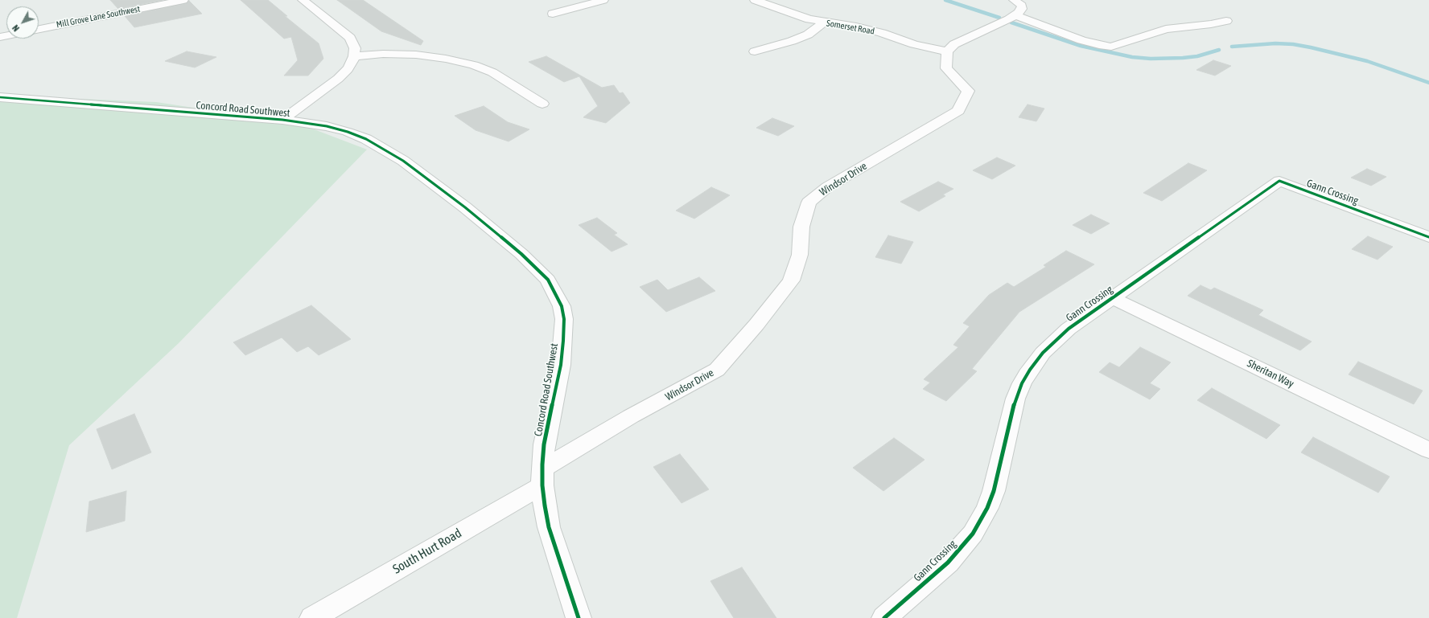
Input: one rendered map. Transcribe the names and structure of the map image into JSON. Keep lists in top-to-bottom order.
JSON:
{
  "streets": {
    "street": [
      "Mill Grove Lane Southwest",
      "Somerset Road",
      "Concord Road Southwest",
      "Windsor Drive",
      "Gann Crossing",
      "Sheritan Way",
      "South Hurt Road"
    ]
  },
  "crossings": [
    ["Somerset Road", "Windsor Drive"],
    ["Concord Road Southwest", "Windsor Drive"],
    ["Concord Road Southwest", "South Hurt Road"],
    ["Windsor Drive", "South Hurt Road"],
    ["Gann Crossing", "Sheritan Way"]
  ],
  "north": "bottom left"
}
